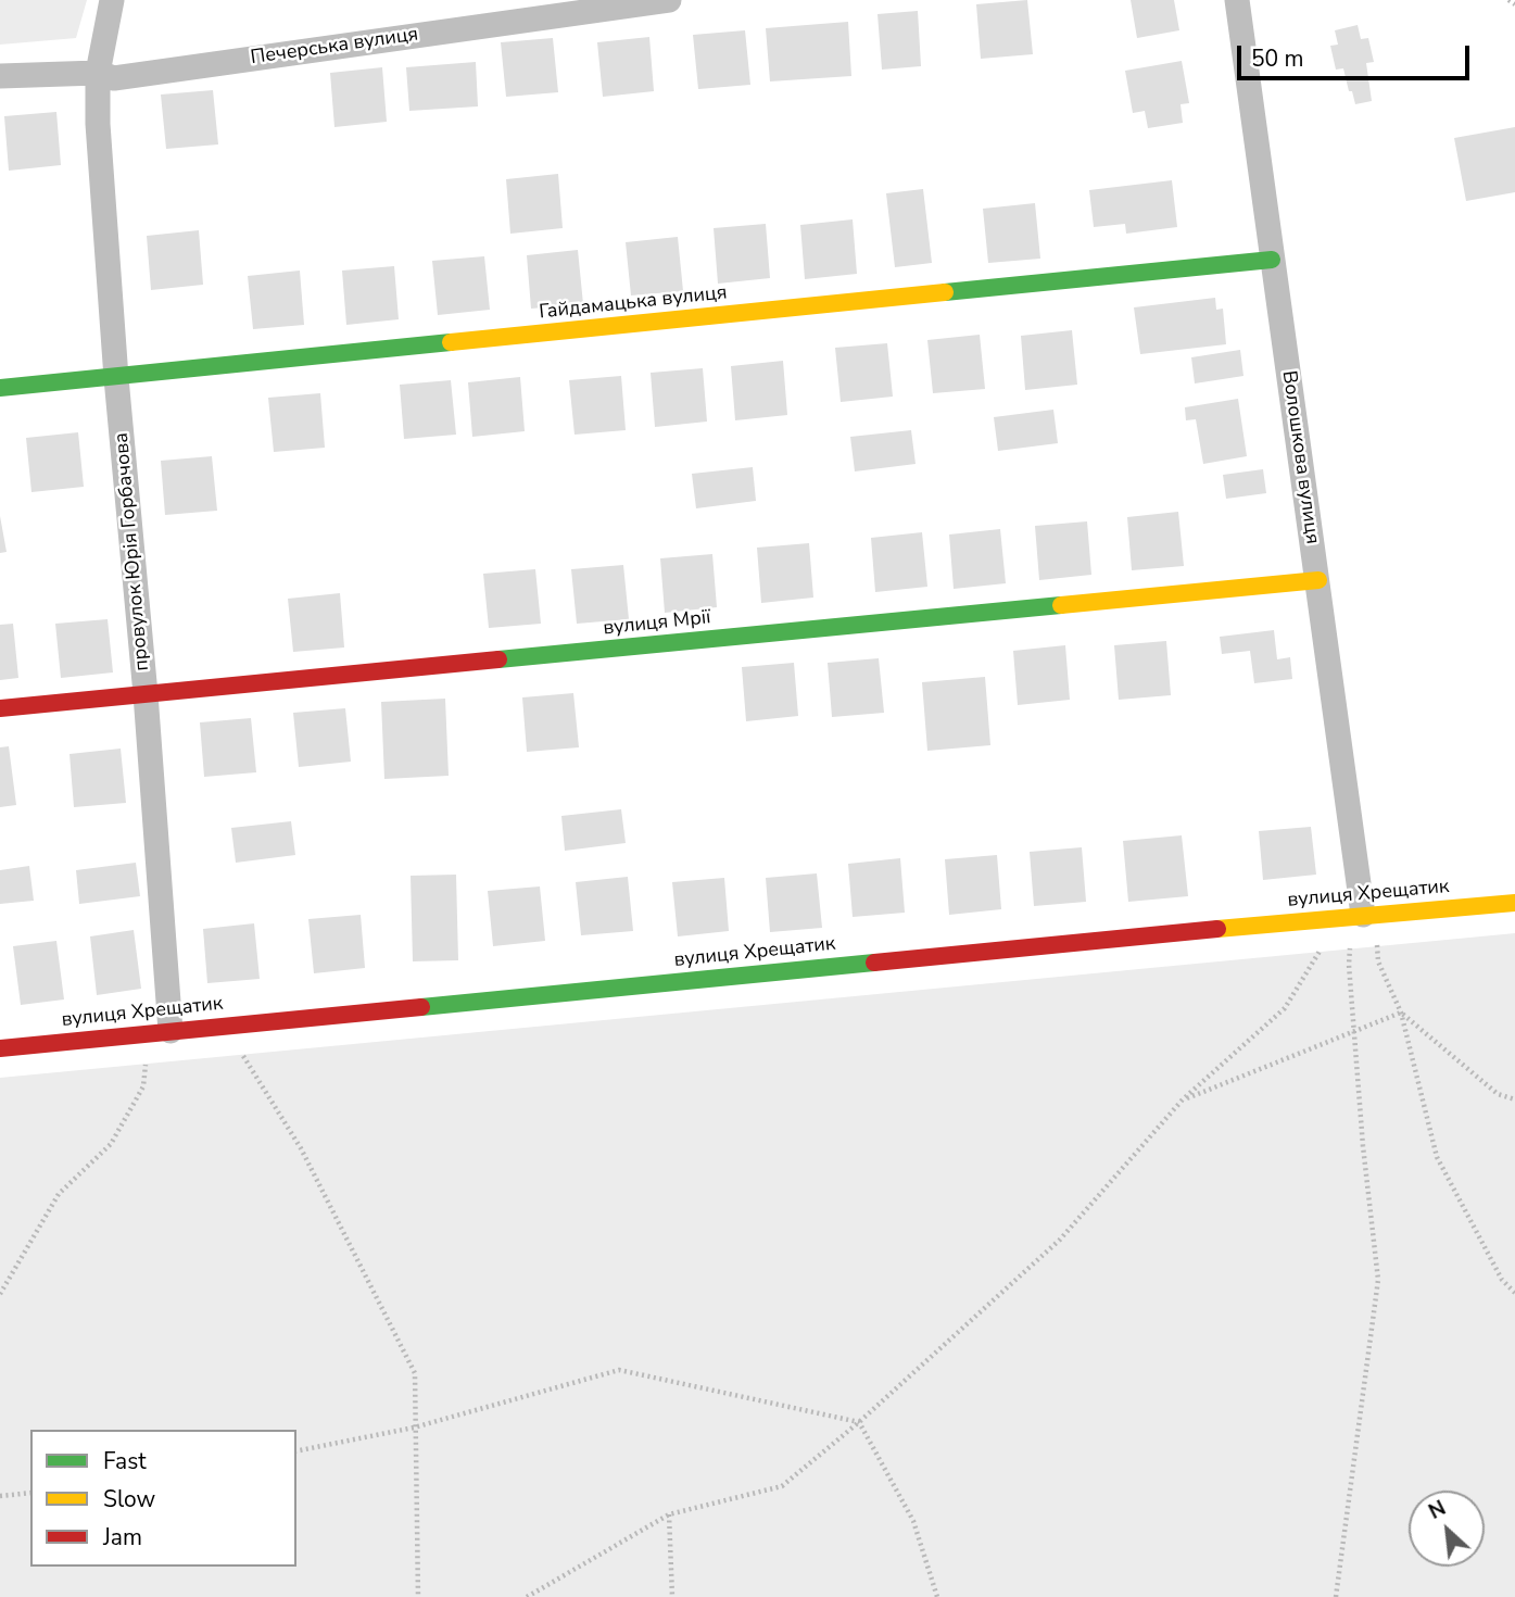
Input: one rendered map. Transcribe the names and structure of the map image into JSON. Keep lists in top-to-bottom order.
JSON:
{
  "streets": {
    "street": [
      "Печерська вулиця",
      "Гайдамацька вулиця",
      "Волошкова вулиця",
      "провулок Юрія Горбачова",
      "вулиця Мрії",
      "вулиця Хрещатик"
    ]
  },
  "crossings": [
    ["Печерська вулиця", "провулок Юрія Горбачова"],
    ["Гайдамацька вулиця", "Волошкова вулиця"],
    ["Гайдамацька вулиця", "провулок Юрія Горбачова"],
    ["Волошкова вулиця", "вулиця Мрії"],
    ["Волошкова вулиця", "вулиця Хрещатик"],
    ["провулок Юрія Горбачова", "вулиця Мрії"],
    ["провулок Юрія Горбачова", "вулиця Хрещатик"]
  ],
  "legend": ["Fast", "Slow", "Jam"],
  "scale_bar": "50 m",
  "north": "top left"
}
